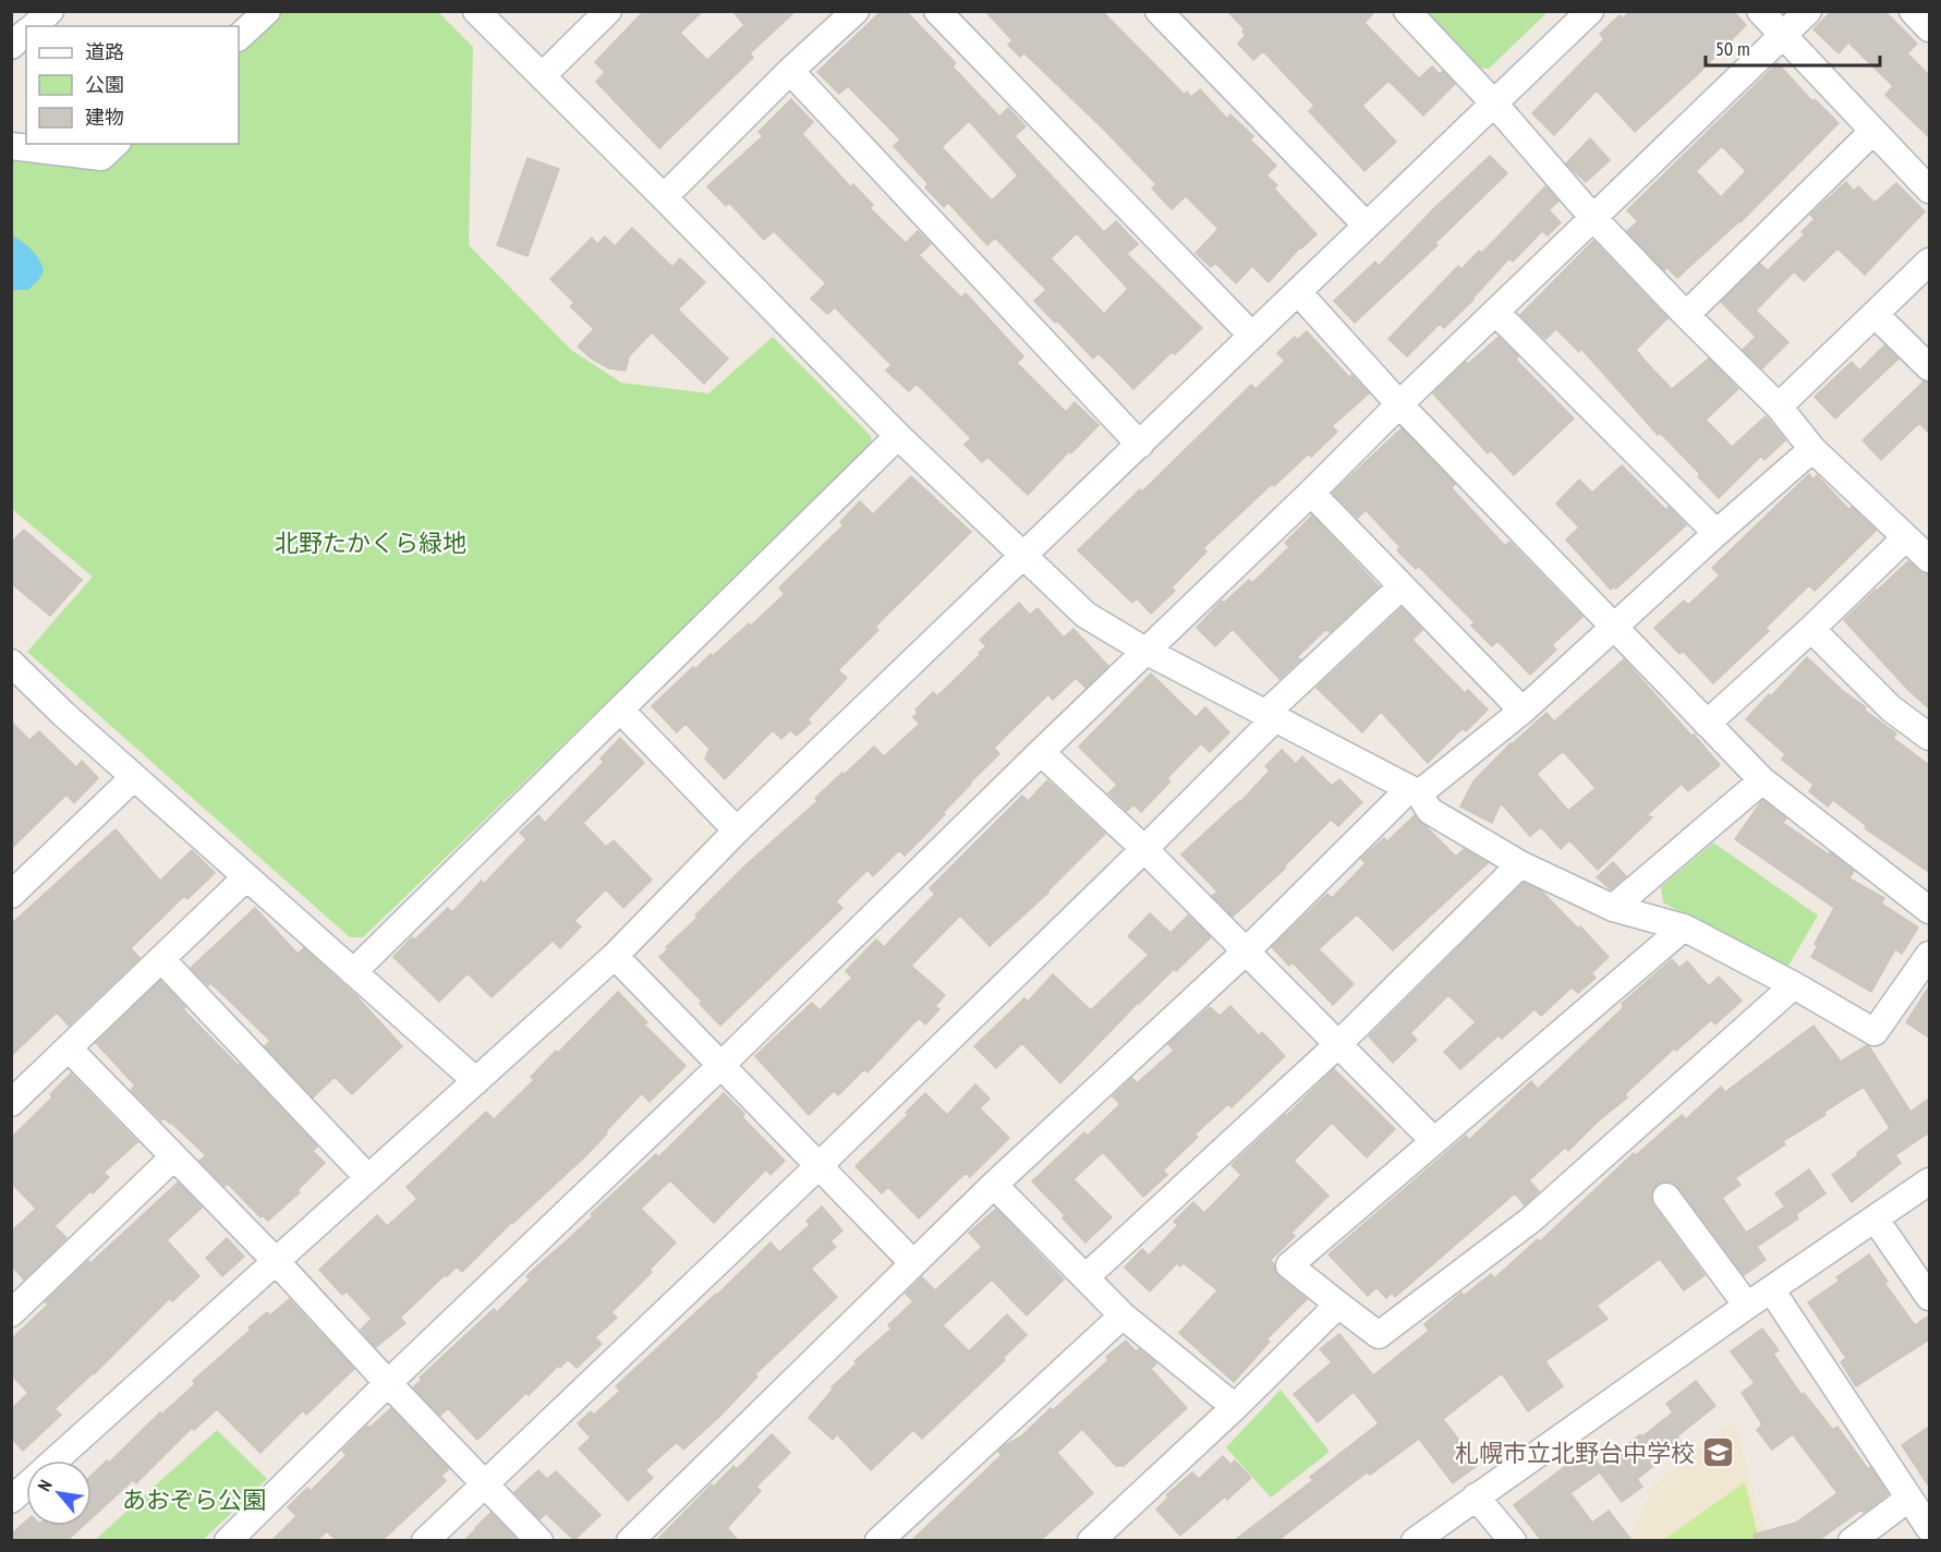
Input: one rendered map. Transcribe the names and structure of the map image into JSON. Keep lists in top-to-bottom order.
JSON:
{
  "parks": ["北野たかくら緑地", "あおぞら公園"],
  "places": {
    "school or university": ["札幌市立北野台中学校"]
  },
  "legend": ["道路", "公園", "建物"],
  "scale_bar": "50 m",
  "north": "top left"
}
